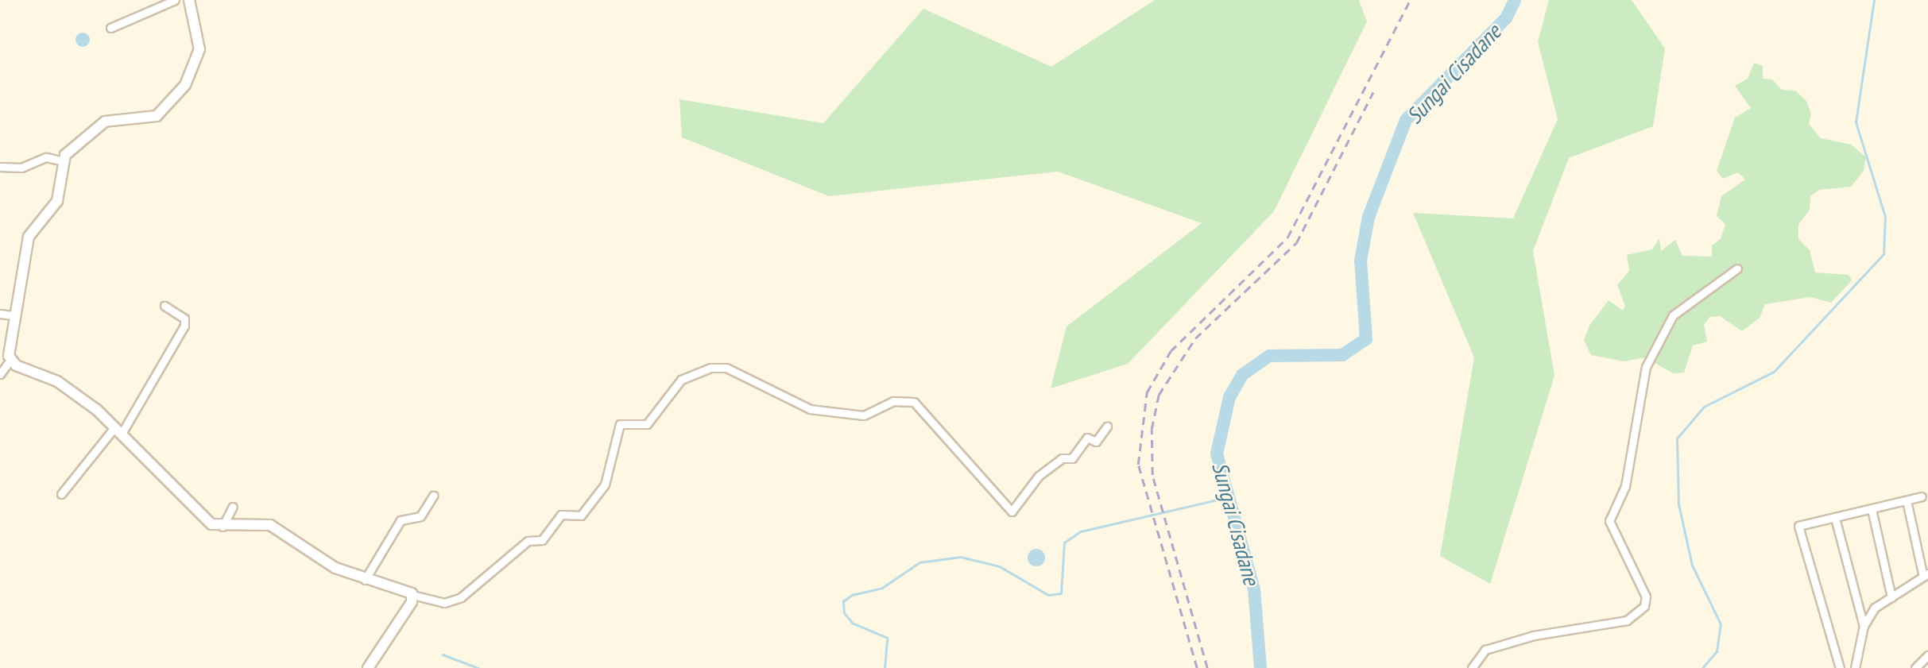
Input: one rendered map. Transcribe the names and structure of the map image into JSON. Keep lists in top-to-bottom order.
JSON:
{
  "water": ["Sungai Cisadane"]
}
